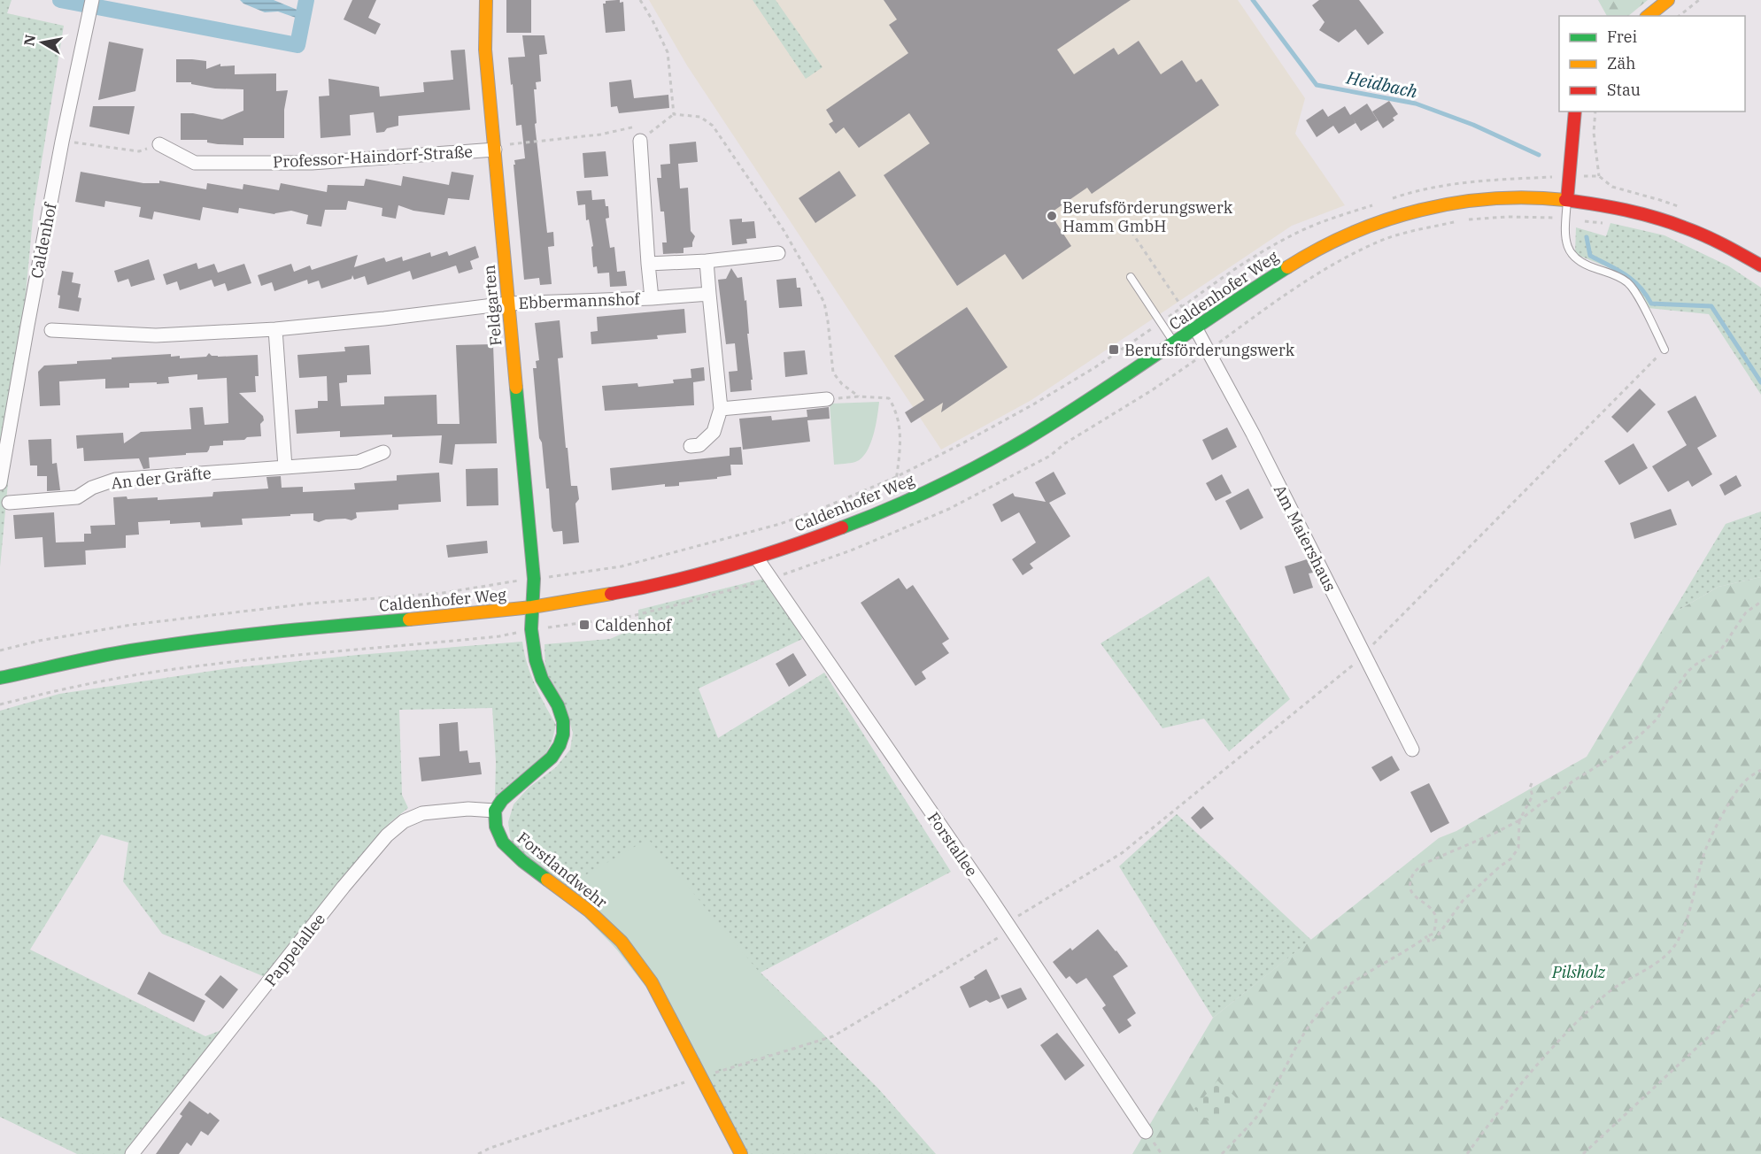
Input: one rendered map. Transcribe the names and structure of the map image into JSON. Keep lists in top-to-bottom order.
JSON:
{
  "streets": {
    "main road": ["Caldenhofer Weg", "Feldgarten", "Forstlandwehr"],
    "street": [
      "Professor-Haindorf-Straße",
      "Caldenhof",
      "Ebbermannshof",
      "An der Gräfte",
      "Am Maiershaus",
      "Forstallee",
      "Pappelallee"
    ]
  },
  "crossings": [
    ["Professor-Haindorf-Straße", "Feldgarten"],
    ["Caldenhofer Weg", "Feldgarten"],
    ["Caldenhofer Weg", "Am Maiershaus"],
    ["Caldenhofer Weg", "Forstallee"],
    ["Ebbermannshof", "Feldgarten"],
    ["Forstlandwehr", "Pappelallee"]
  ],
  "water": ["Heidbach"],
  "parks": ["Pilsholz"],
  "places": {
    "other": ["Berufsförderungswerk Hamm GmbH"],
    "transit": ["Berufsförderungswerk", "Caldenhof"]
  },
  "legend": ["Frei", "Zäh", "Stau"],
  "north": "left"
}
